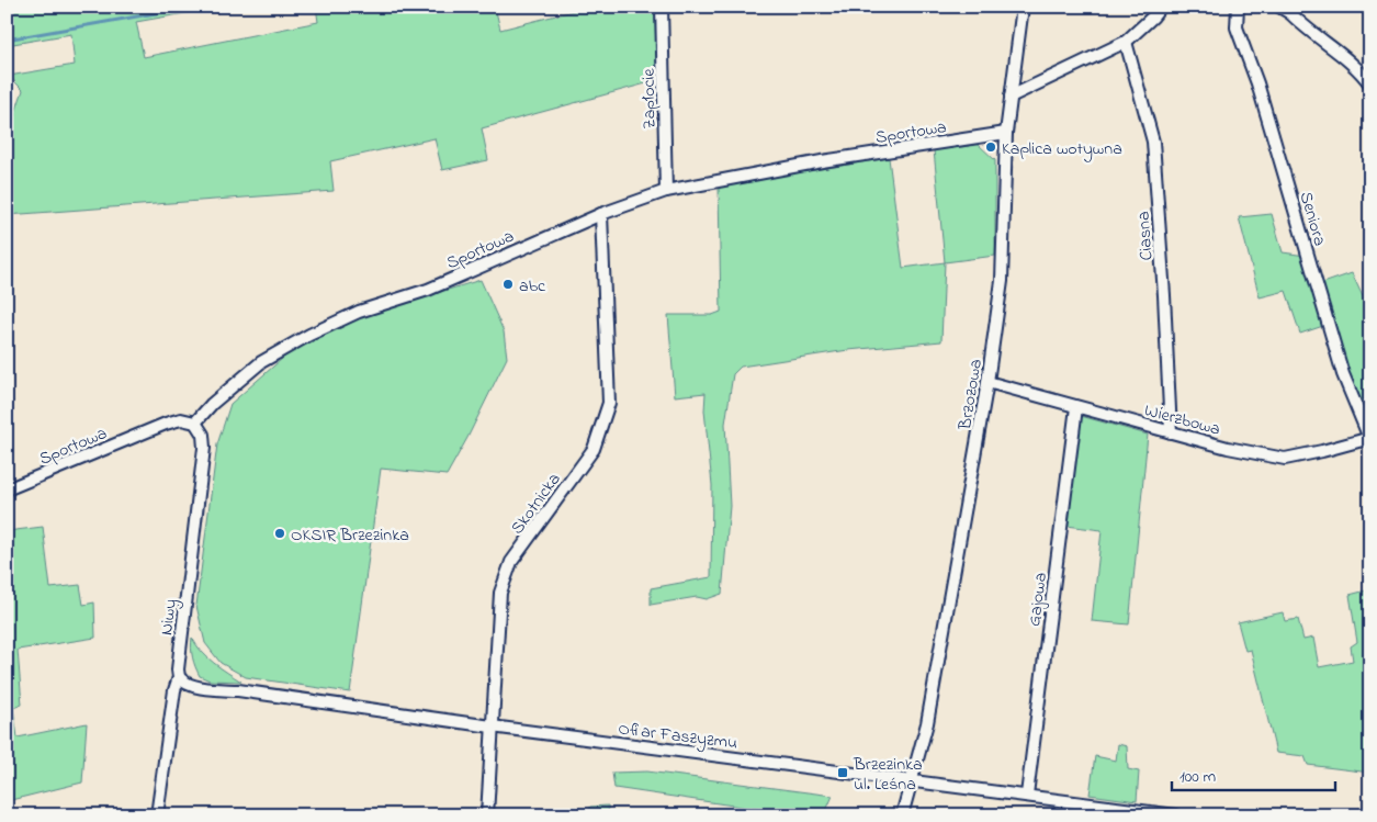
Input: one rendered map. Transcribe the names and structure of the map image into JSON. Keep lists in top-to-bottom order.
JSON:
{
  "streets": {
    "street": [
      "Zapłocie",
      "Sportowa",
      "Seniora",
      "Ciasna",
      "Brzozowa",
      "Wierzbowa",
      "Skotnicka",
      "Gajowa",
      "Niwy",
      "Ofiar Faszyzmu"
    ]
  },
  "crossings": [
    ["Zapłocie", "Sportowa"],
    ["Sportowa", "Brzozowa"],
    ["Sportowa", "Skotnicka"],
    ["Sportowa", "Niwy"],
    ["Seniora", "Wierzbowa"],
    ["Ciasna", "Wierzbowa"],
    ["Brzozowa", "Wierzbowa"],
    ["Brzozowa", "Ofiar Faszyzmu"],
    ["Wierzbowa", "Gajowa"],
    ["Skotnicka", "Ofiar Faszyzmu"],
    ["Gajowa", "Ofiar Faszyzmu"],
    ["Niwy", "Ofiar Faszyzmu"]
  ],
  "places": {
    "other": ["Kaplica wotywna", "abc", "OKSIR Brzezinka"],
    "transit": ["Brzezinka ul. Leśna"]
  },
  "scale_bar": "100 m"
}
